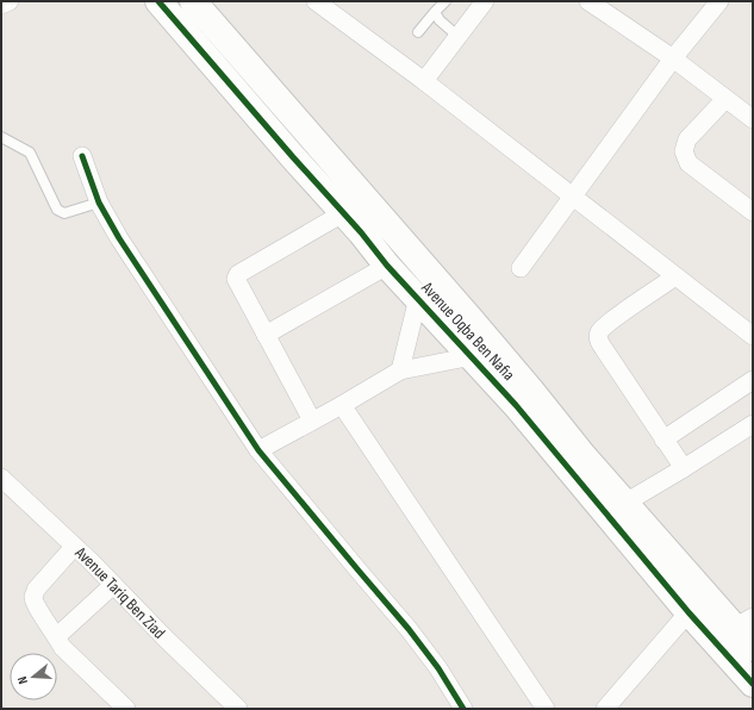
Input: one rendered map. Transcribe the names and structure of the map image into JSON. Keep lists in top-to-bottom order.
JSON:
{
  "streets": {
    "street": ["Avenue Oqba Ben Nafia", "Avenue Tariq Ben Ziad"]
  },
  "north": "left"
}
